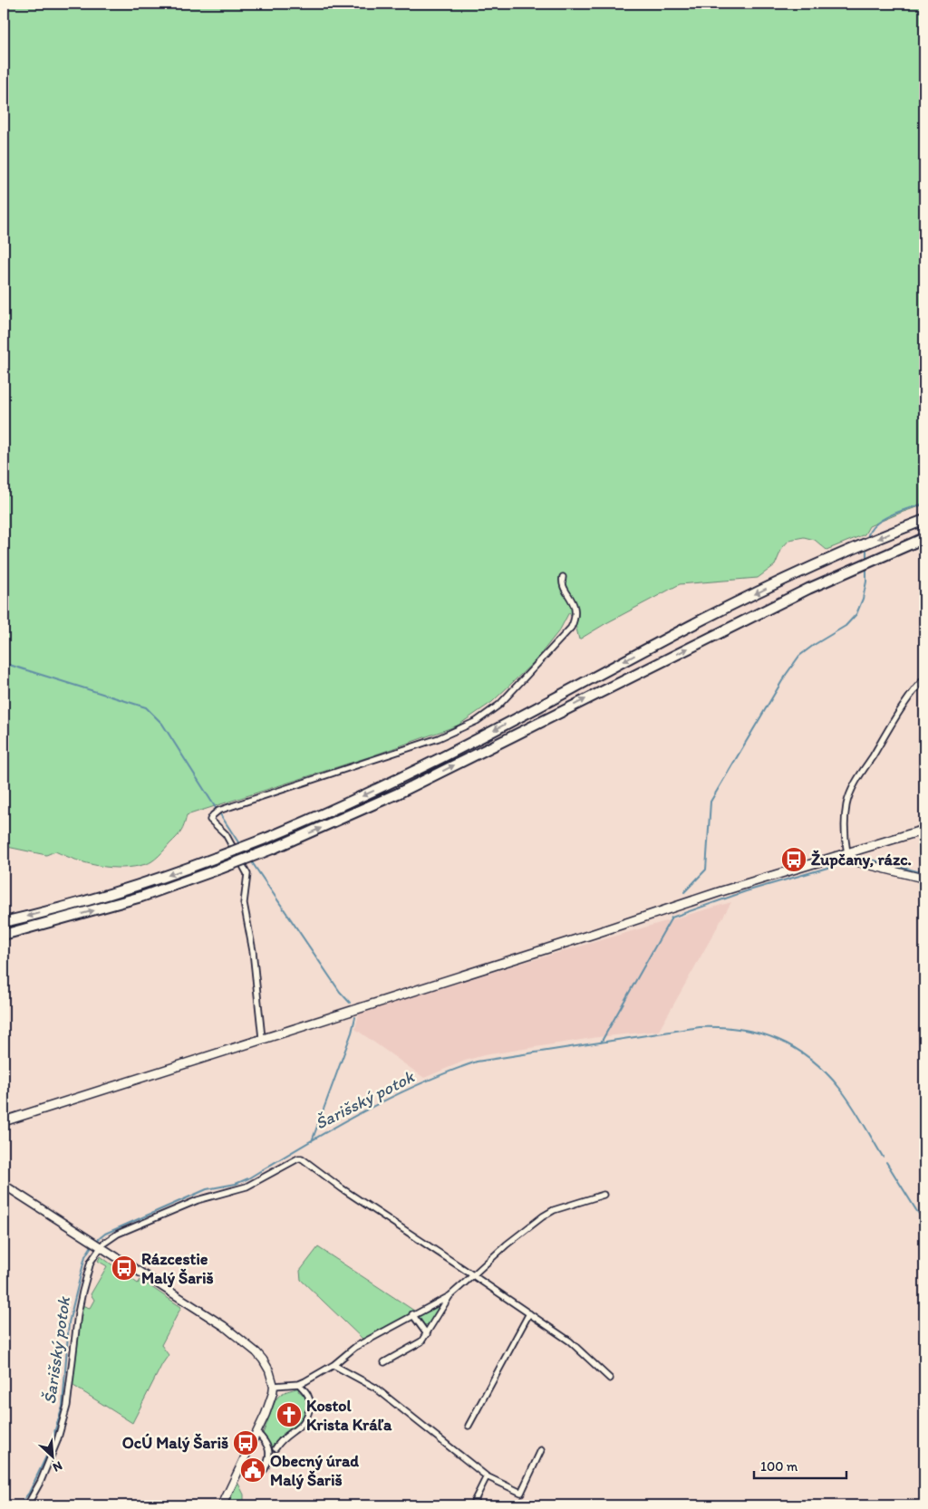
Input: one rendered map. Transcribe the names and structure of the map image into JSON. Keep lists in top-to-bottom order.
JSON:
{
  "water": ["Šarišský potok"],
  "places": {
    "bus stop": ["Župčany, rázc.", "Rázcestie Malý Šariš", "OcÚ Malý Šariš"],
    "church": ["Kostol Krista Kráľa"],
    "public building": ["Obecný úrad Malý Šariš"]
  },
  "scale_bar": "100 m",
  "north": "bottom right"
}
